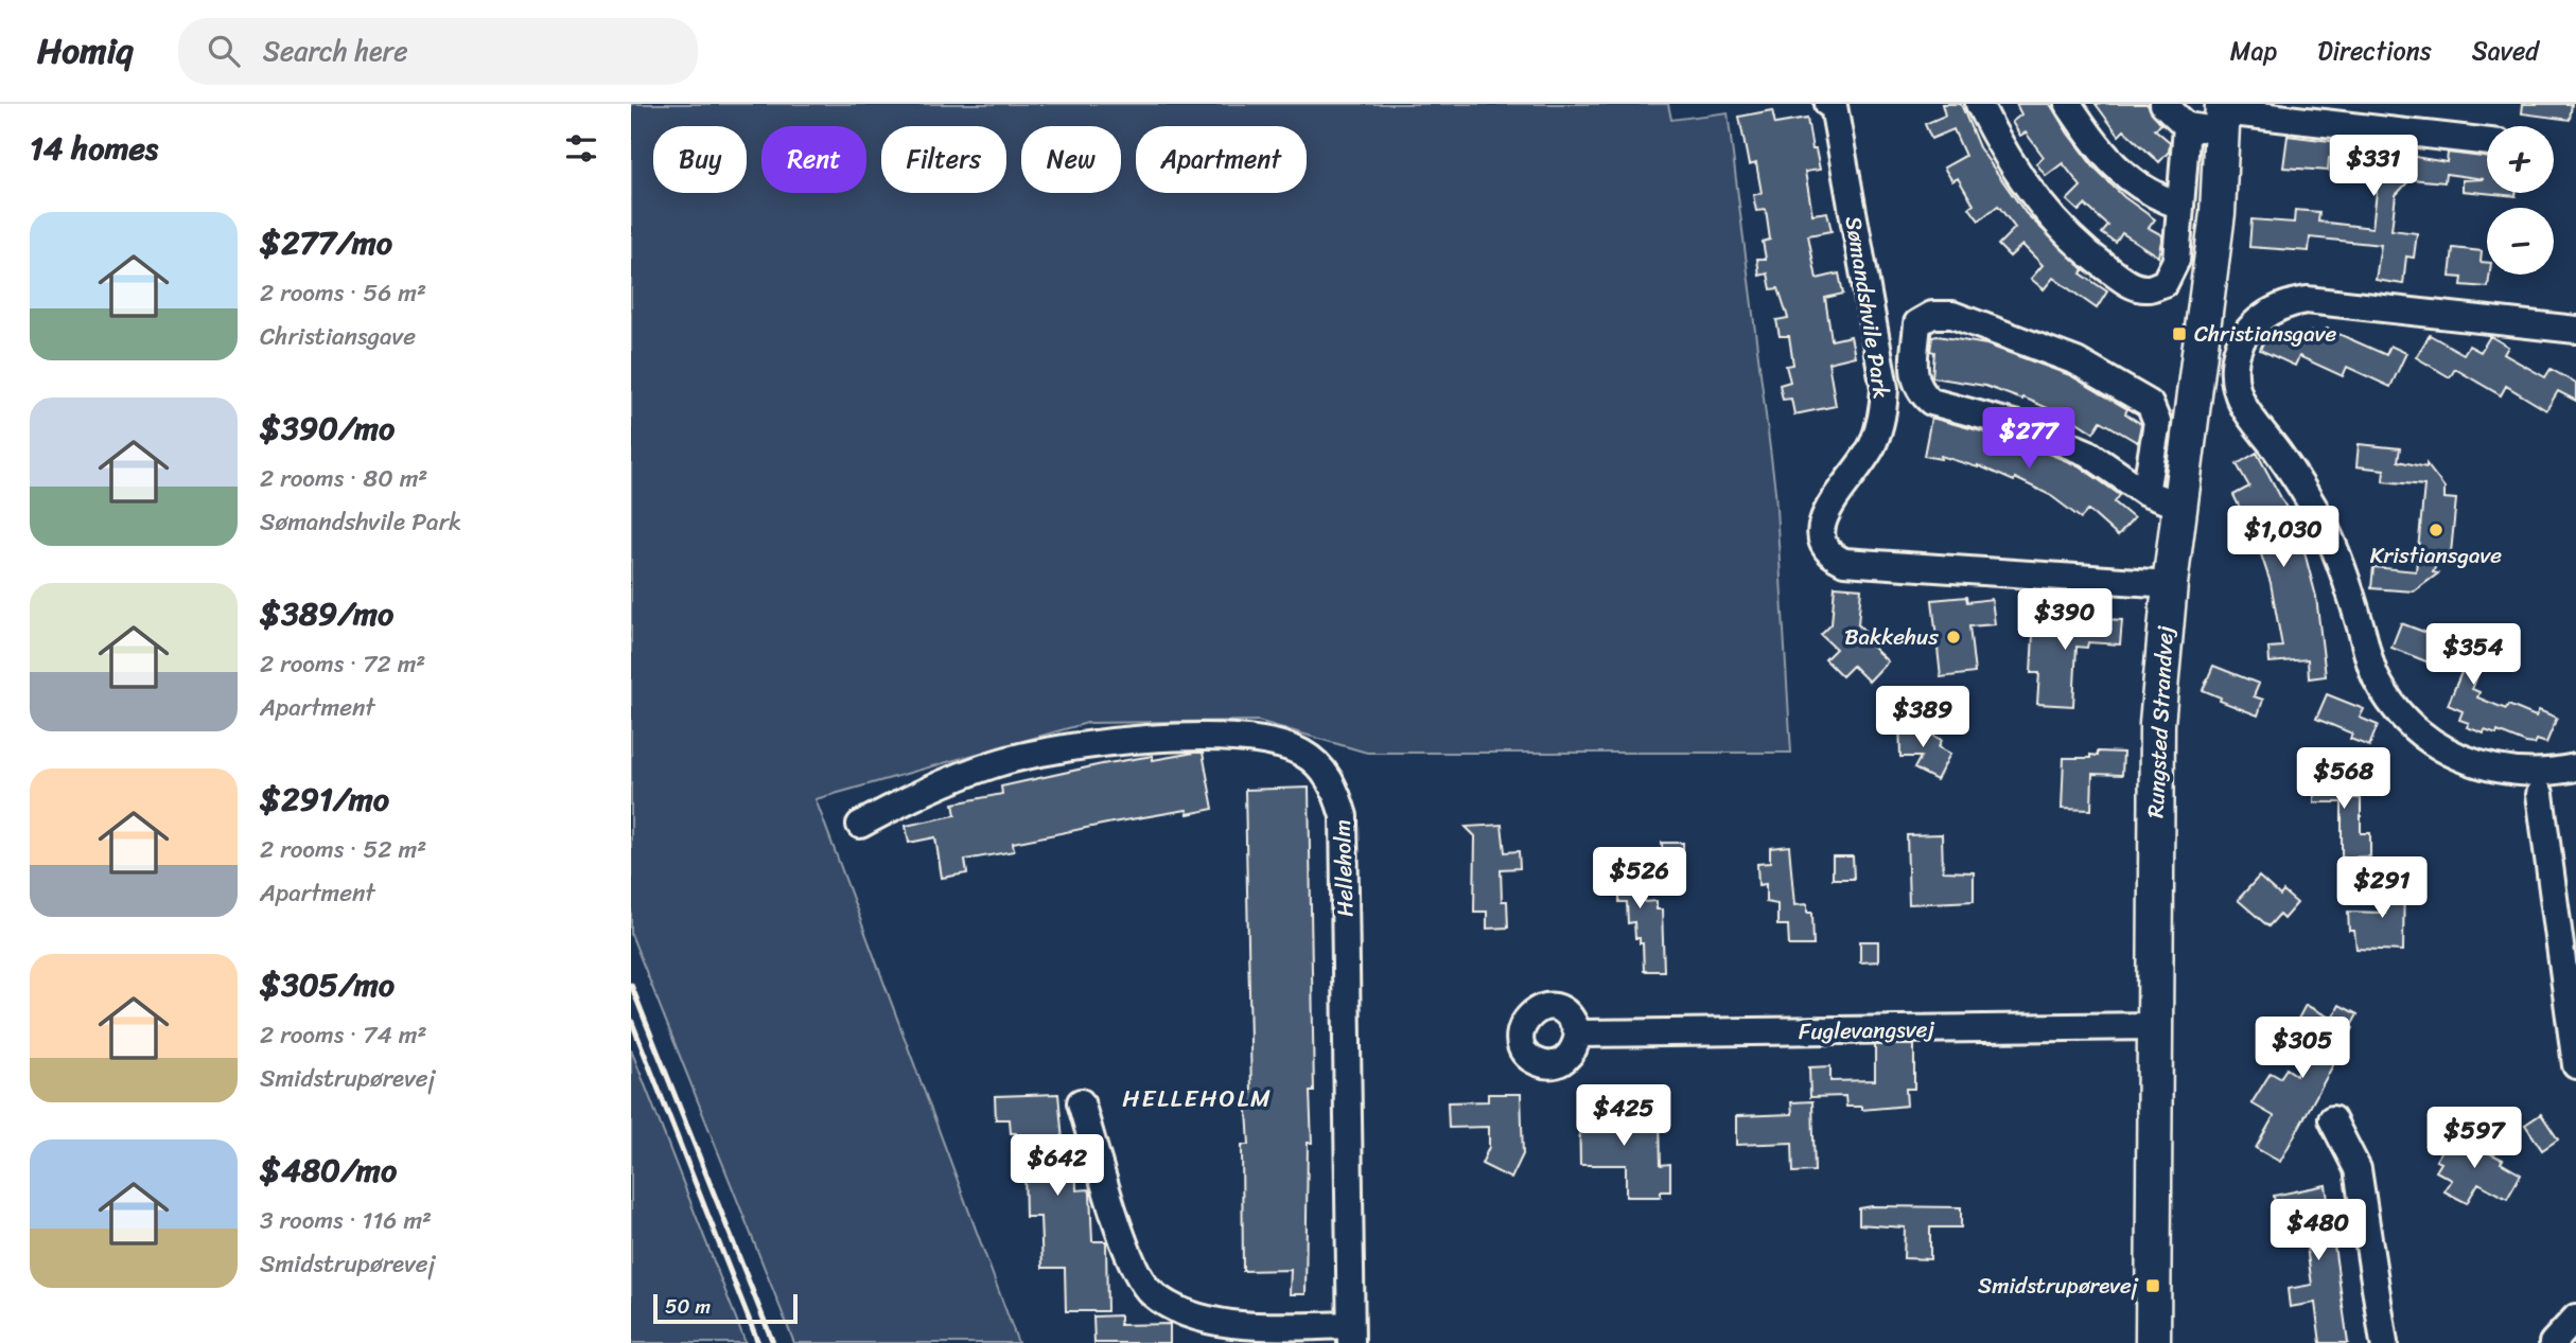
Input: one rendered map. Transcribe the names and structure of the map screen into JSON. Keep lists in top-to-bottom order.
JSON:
{
  "streets": {
    "main road": ["Rungsted Strandvej"],
    "street": ["Sømandshvile Park", "Helleholm", "Fuglevangsvej"]
  },
  "crossings": [
    ["Sømandshvile Park", "Rungsted Strandvej"],
    ["Rungsted Strandvej", "Fuglevangsvej"]
  ],
  "districts": ["HELLEHOLM"],
  "places": {
    "transit": ["Christiansgave", "Smidstrupørevej"],
    "other": ["Kristiansgave", "Bakkehus"]
  },
  "scale_bar": "50 m",
  "page": {
    "header": "Homiq",
    "search": "Search here",
    "nav": ["Map", "Directions", "Saved"],
    "heading": "14 homes",
    "map_buttons": ["+", "−"],
    "chip": [
      "Buy",
      "Rent",
      "Filters",
      "New",
      "Apartment"
    ],
    "price": [
      "$331",
      "$277",
      "$1,030",
      "$390",
      "$354",
      "$389",
      "$568",
      "$526",
      "$291",
      "$305",
      "$425",
      "$597",
      "$642",
      "$480"
    ],
    "list": [
      {
        "name": "$277/mo",
        "note": "2 rooms · 56 m² · Christiansgave"
      },
      {
        "name": "$390/mo",
        "note": "2 rooms · 80 m² · Sømandshvile Park"
      },
      {
        "name": "$389/mo",
        "note": "2 rooms · 72 m² · Apartment"
      },
      {
        "name": "$291/mo",
        "note": "2 rooms · 52 m² · Apartment"
      },
      {
        "name": "$305/mo",
        "note": "2 rooms · 74 m² · Smidstrupørevej"
      },
      {
        "name": "$480/mo",
        "note": "3 rooms · 116 m² · Smidstrupørevej"
      }
    ],
    "scale": "50 m"
  }
}
